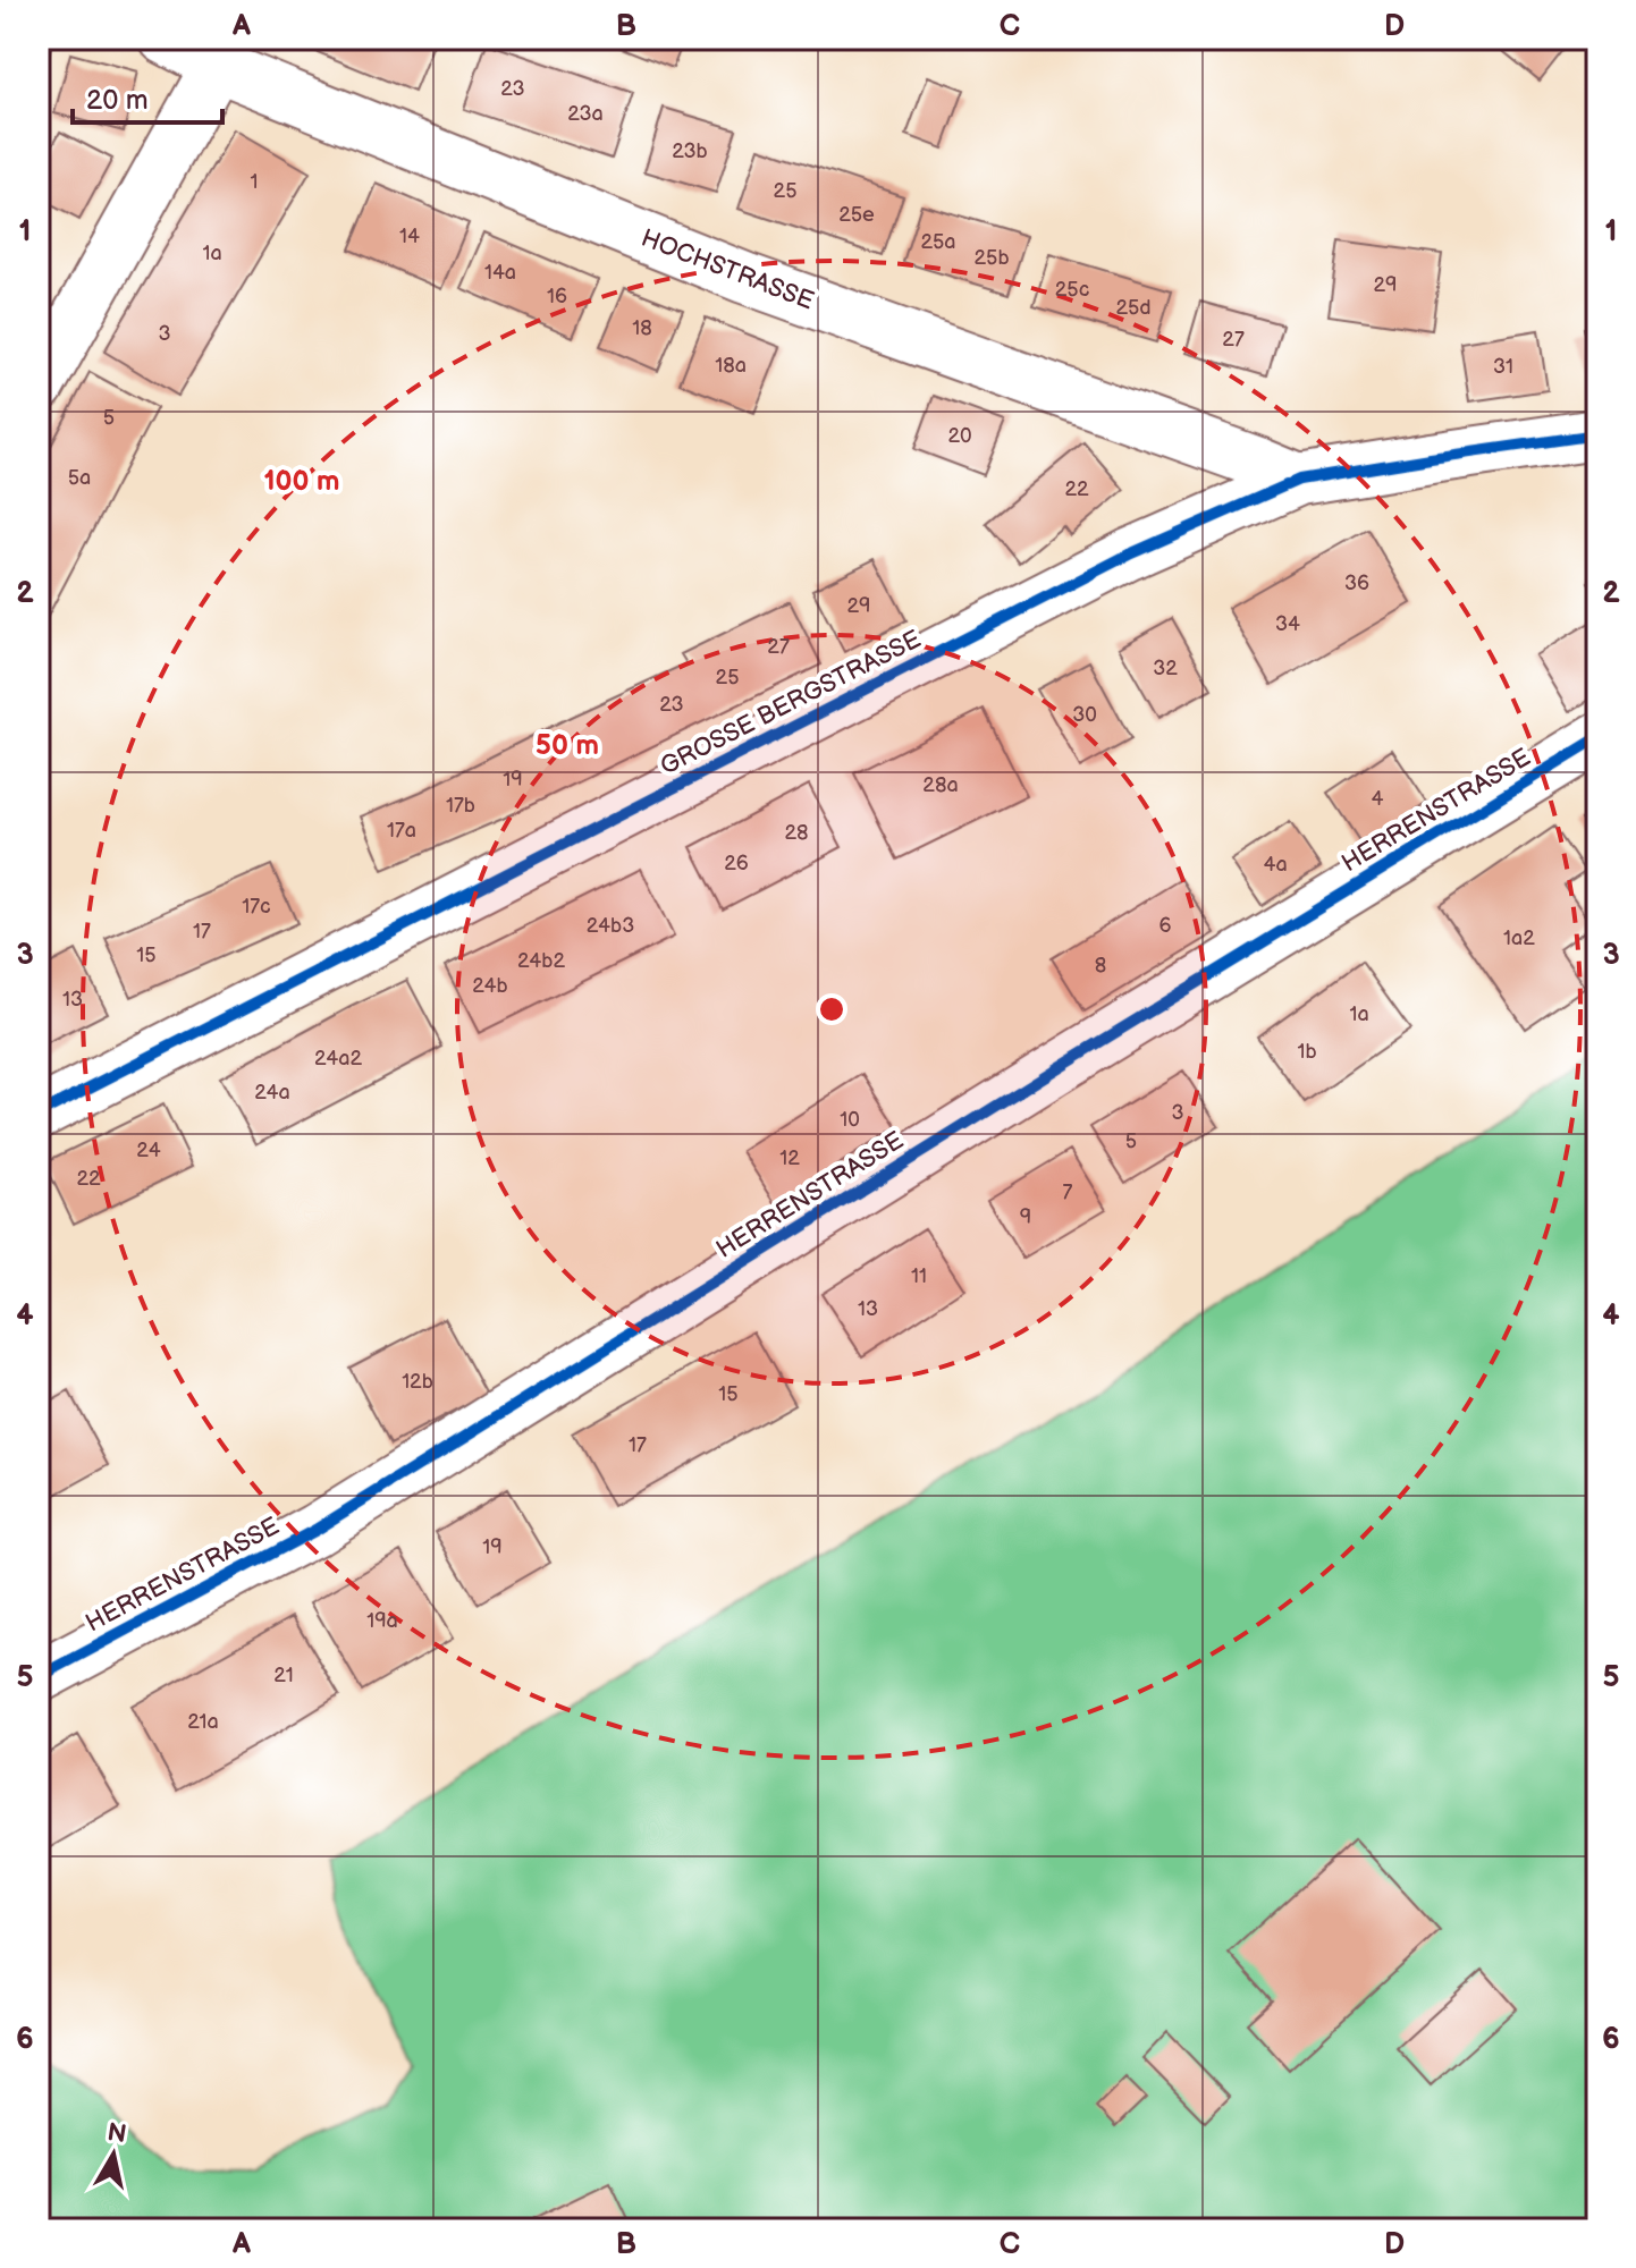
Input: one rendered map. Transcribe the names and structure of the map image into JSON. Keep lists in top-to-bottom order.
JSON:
{
  "streets": {
    "street": ["HOCHSTRASSE", "GROSSE BERGSTRASSE", "HERRENSTRASSE"]
  },
  "crossings": [
    ["HOCHSTRASSE", "GROSSE BERGSTRASSE"]
  ],
  "house_numbers": [
    "23",
    "23a",
    "23b",
    "1",
    "25",
    "25e",
    "14",
    "25a",
    "1a",
    "25b",
    "14a",
    "29",
    "25c",
    "16",
    "25d",
    "18",
    "3",
    "27",
    "18a",
    "31",
    "5",
    "20",
    "5a",
    "22",
    "36",
    "29",
    "34",
    "27",
    "32",
    "25",
    "23",
    "30",
    "19",
    "28a",
    "4",
    "17b",
    "17a",
    "28",
    "26",
    "4a",
    "17c",
    "24b3",
    "6",
    "17",
    "1a2",
    "15",
    "24b2",
    "8",
    "24b",
    "13",
    "1a",
    "1b",
    "24a2",
    "24a",
    "3",
    "10",
    "5",
    "24",
    "12",
    "22",
    "7",
    "9",
    "11",
    "13",
    "12b",
    "15",
    "17",
    "19",
    "19a",
    "21",
    "21a"
  ],
  "scale_bar": "20 m",
  "north": "top",
  "grid": {
    "columns": [
      "A",
      "B",
      "C",
      "D"
    ],
    "rows": [
      "1",
      "2",
      "3",
      "4",
      "5",
      "6"
    ]
  },
  "rings": ["100 m", "50 m"]
}
